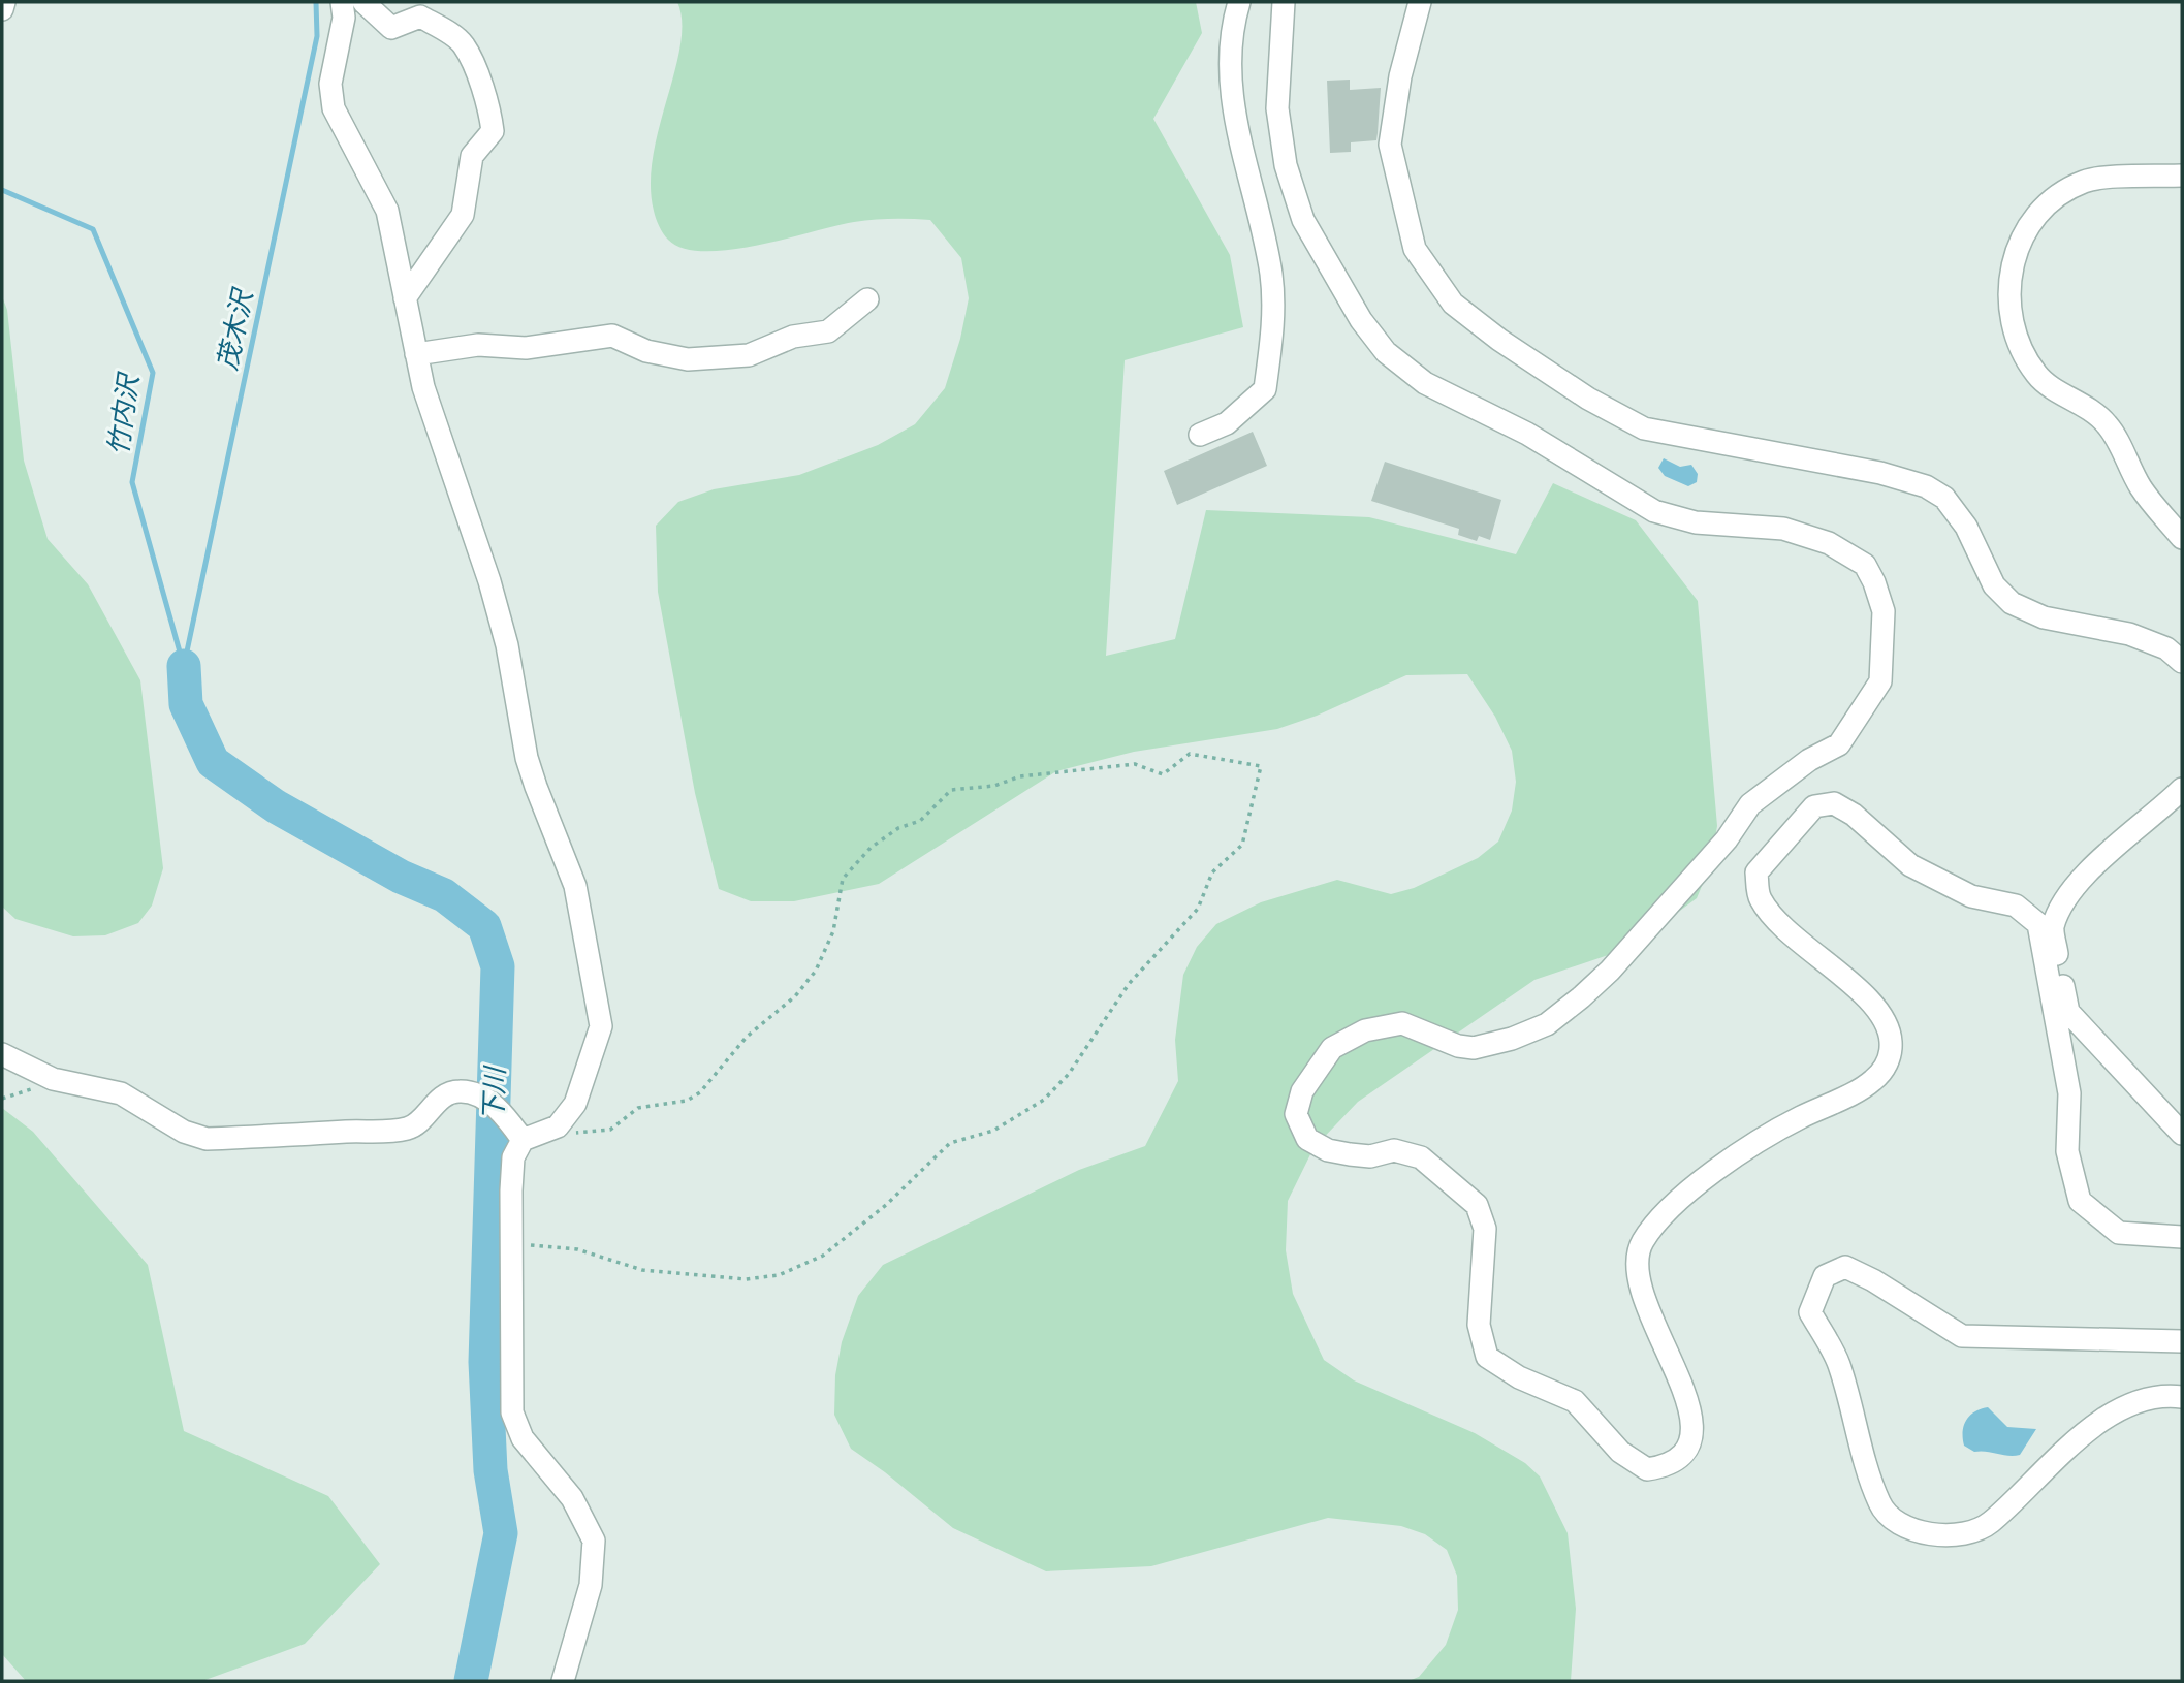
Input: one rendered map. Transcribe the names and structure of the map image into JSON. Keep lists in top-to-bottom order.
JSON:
{
  "water": ["茂木沢", "竹内沢", "下川"]
}
